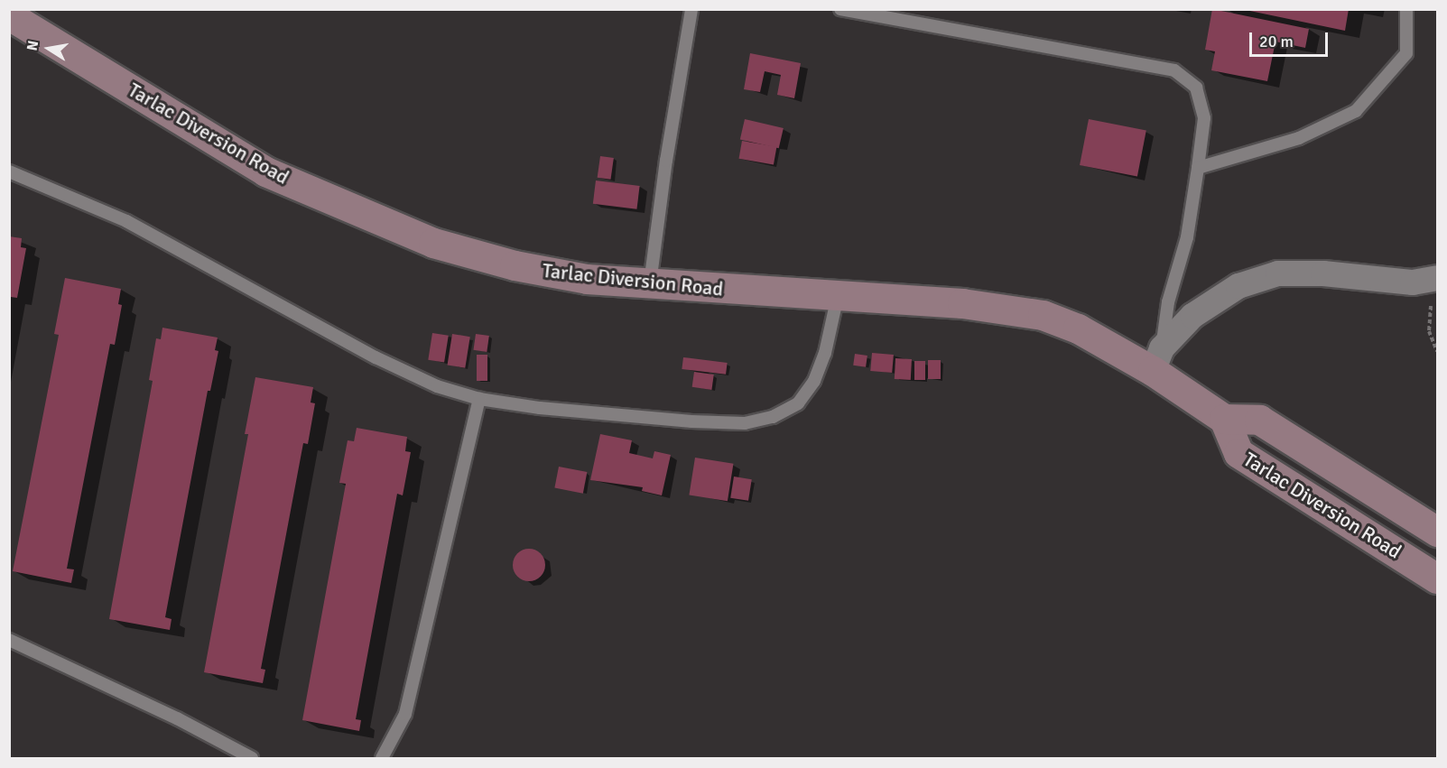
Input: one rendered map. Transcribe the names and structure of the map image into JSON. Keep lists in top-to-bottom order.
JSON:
{
  "streets": {
    "main road": ["Tarlac Diversion Road"]
  },
  "scale_bar": "20 m",
  "north": "left"
}
